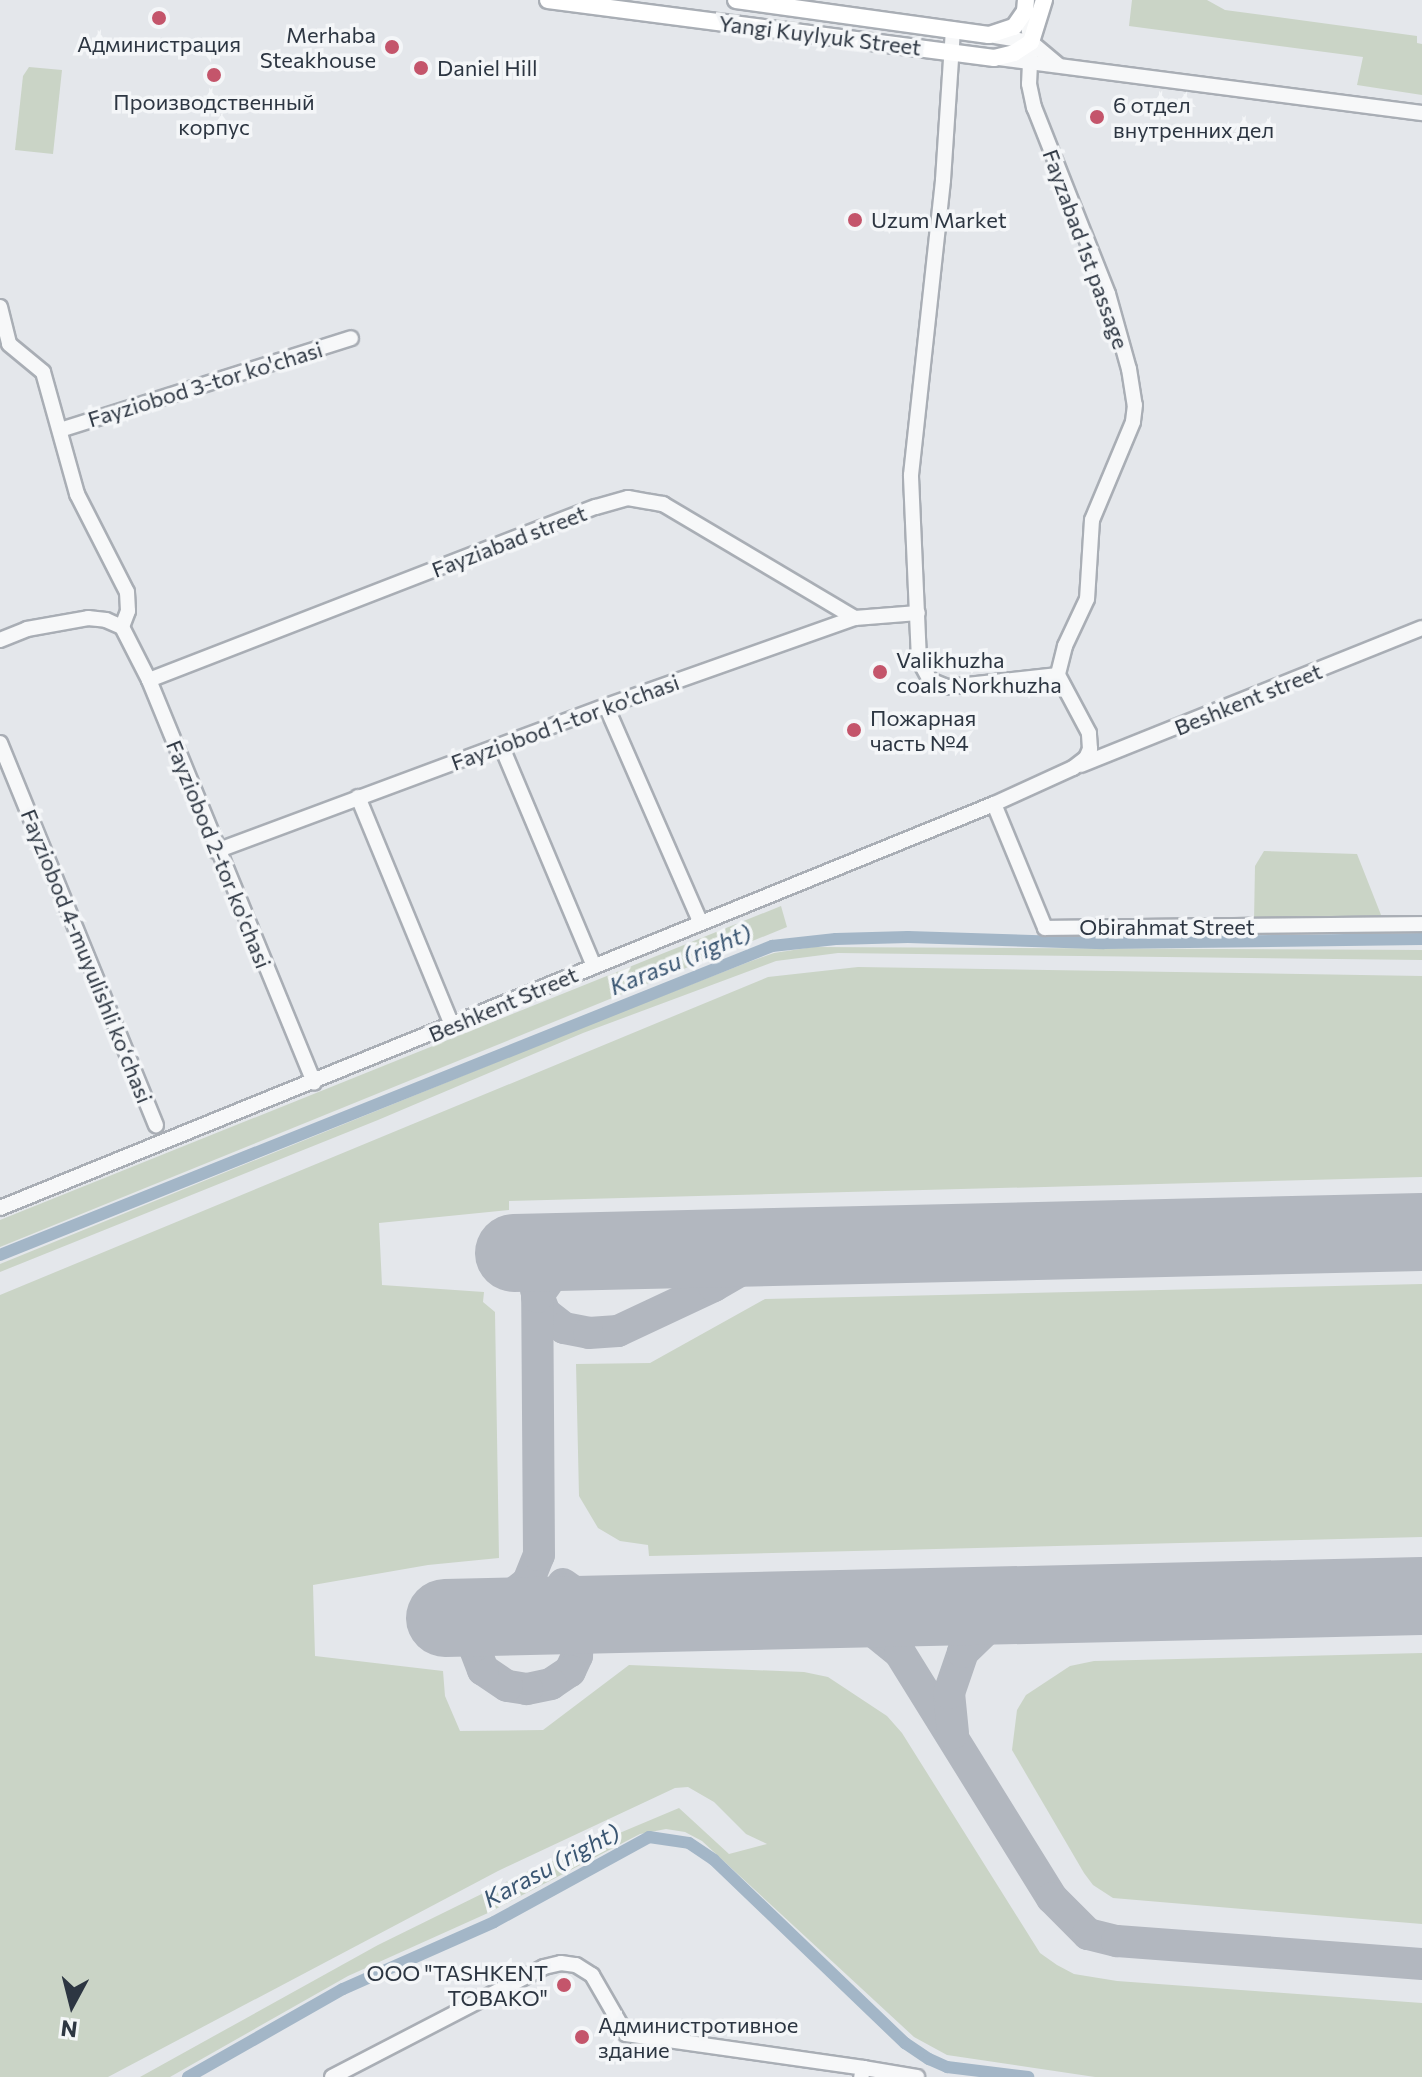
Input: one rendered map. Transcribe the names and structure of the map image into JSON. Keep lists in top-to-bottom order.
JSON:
{
  "streets": {
    "main road": ["Yangi Kuylyuk Street"],
    "street": [
      "Fayziobod 3-tor ko'chasi",
      "Fayziabad street",
      "Beshkent street",
      "Fayziobod 1-tor ko'chasi",
      "Fayziobod 2-tor ko'chasi",
      "Obirahmat Street",
      "Fayziobod 4-muyulishli koʻchasi",
      "Beshkent Street"
    ]
  },
  "crossings": [
    ["Fayziobod 3-tor ko'chasi", "Fayziobod 2-tor ko'chasi"],
    ["Fayziabad street", "Fayziobod 1-tor ko'chasi"],
    ["Fayziabad street", "Fayziobod 2-tor ko'chasi"],
    ["Beshkent street", "Beshkent Street"],
    ["Fayziobod 1-tor ko'chasi", "Fayziobod 2-tor ko'chasi"],
    ["Fayziobod 2-tor ko'chasi", "Beshkent Street"],
    ["Obirahmat Street", "Beshkent Street"]
  ],
  "water": ["Karasu (right)"],
  "places": [
    "Администрация",
    "Merhaba Steakhouse",
    "Daniel Hill",
    "Производственный корпус",
    "6 отдел внутренних дел",
    "Uzum Market",
    "Valikhuzha coals Norkhuzha",
    "Пожарная часть №4",
    "OOO \"TASHKENT TOBAKO\"",
    "Администротивное здание"
  ],
  "north": "bottom"
}
